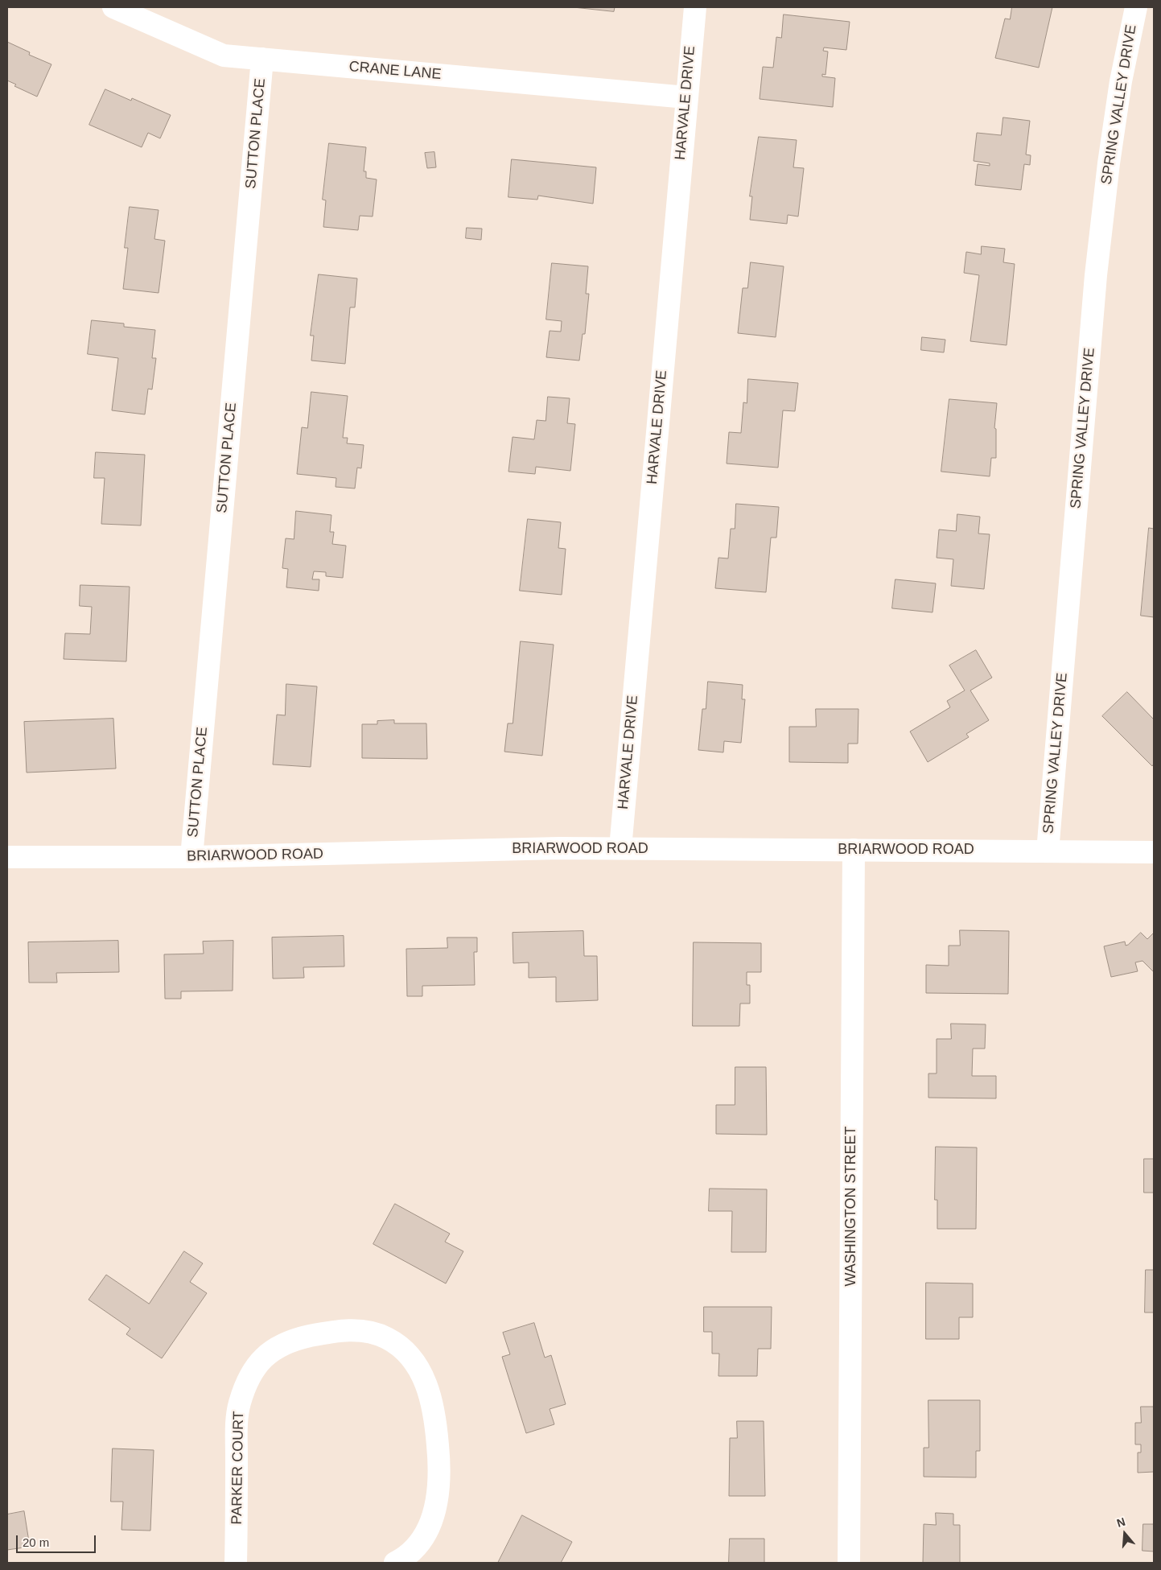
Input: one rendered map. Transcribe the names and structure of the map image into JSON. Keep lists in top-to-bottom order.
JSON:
{
  "streets": {
    "street": [
      "CRANE LANE",
      "HARVALE DRIVE",
      "SPRING VALLEY DRIVE",
      "SUTTON PLACE",
      "BRIARWOOD ROAD",
      "WASHINGTON STREET",
      "PARKER COURT"
    ]
  },
  "crossings": [
    ["CRANE LANE", "HARVALE DRIVE"],
    ["CRANE LANE", "SUTTON PLACE"],
    ["HARVALE DRIVE", "BRIARWOOD ROAD"],
    ["SPRING VALLEY DRIVE", "BRIARWOOD ROAD"],
    ["SUTTON PLACE", "BRIARWOOD ROAD"],
    ["BRIARWOOD ROAD", "WASHINGTON STREET"]
  ],
  "scale_bar": "20 m",
  "north": "top"
}
